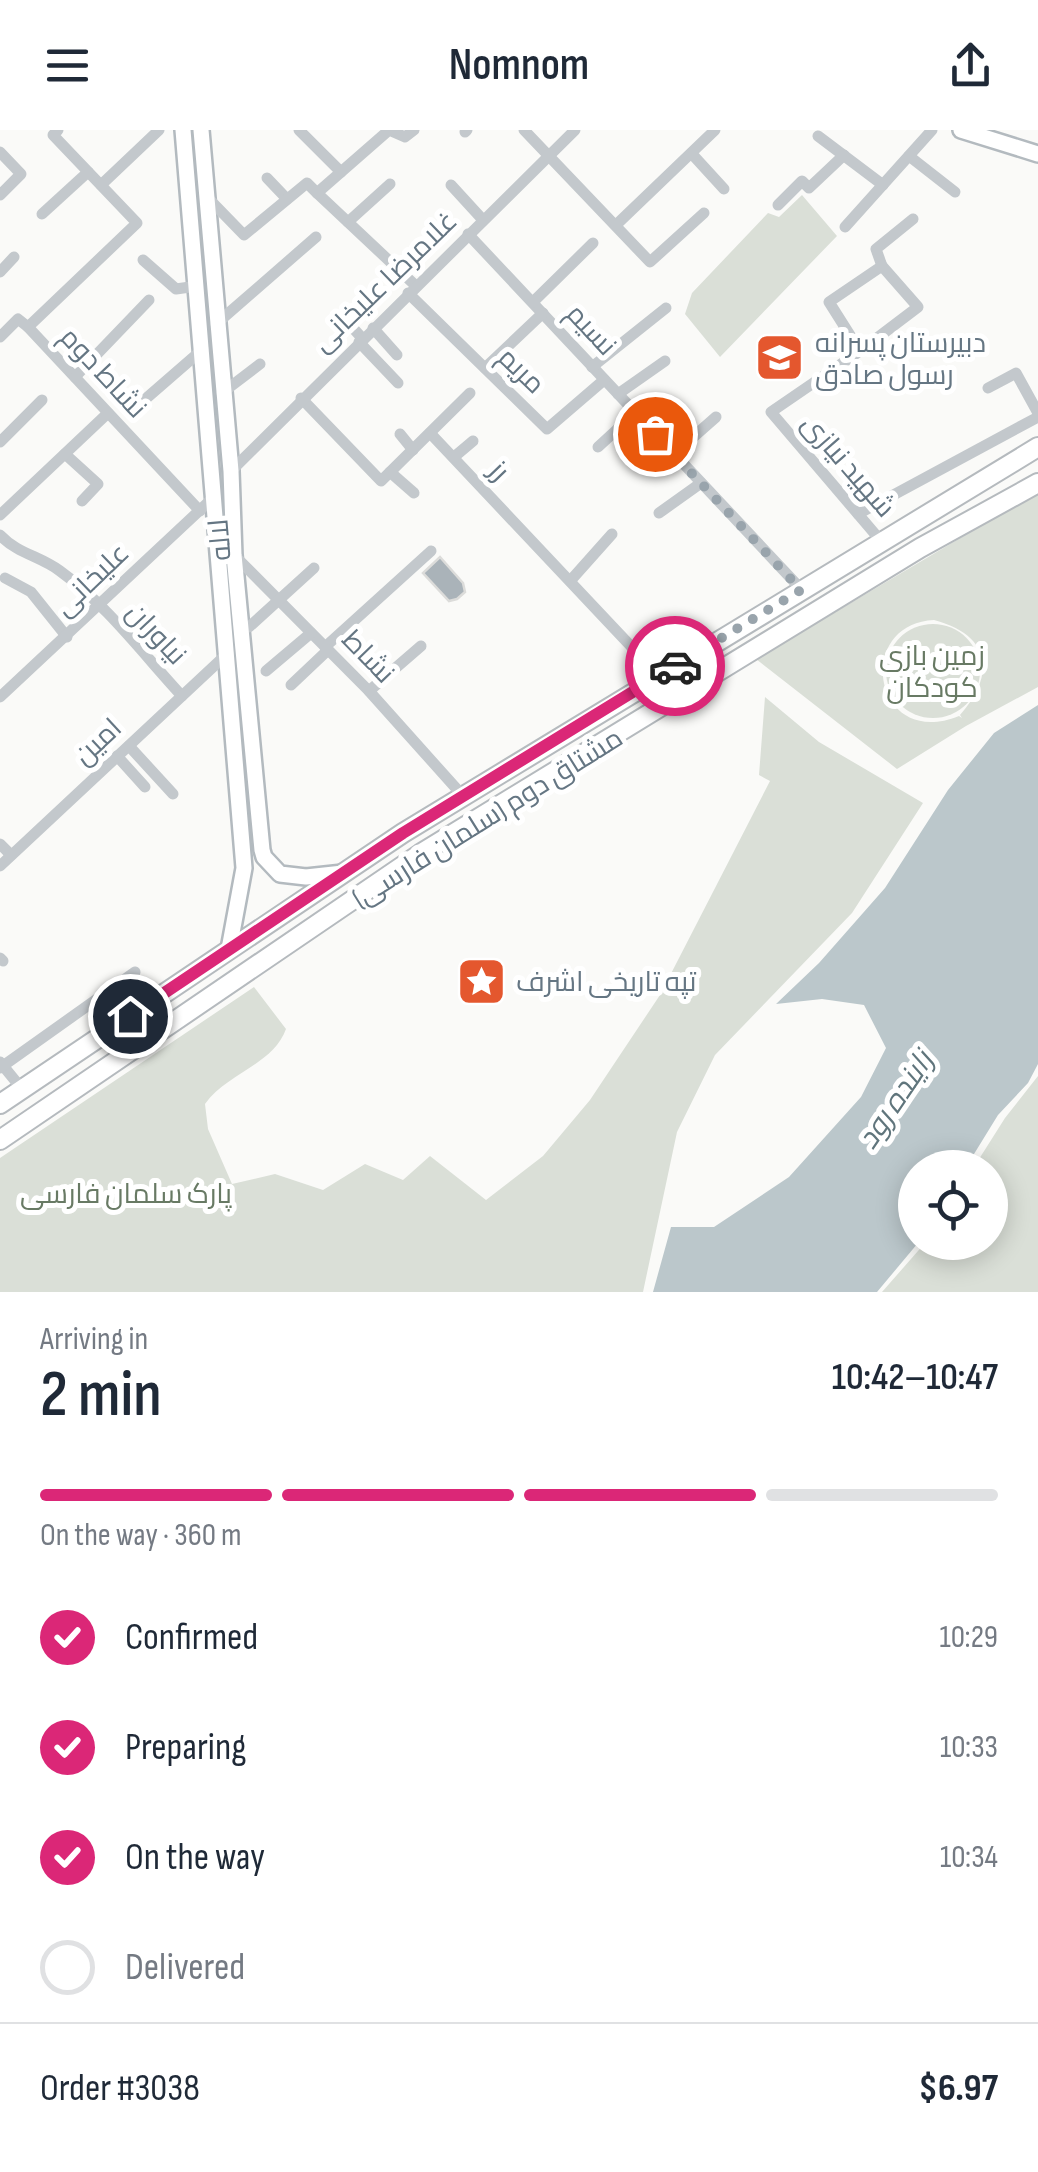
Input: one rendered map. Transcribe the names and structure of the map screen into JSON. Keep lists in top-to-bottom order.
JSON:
{
  "streets": {
    "main road": ["لاله", "مشتاق دوم (سلمان فارسی)"],
    "street": [
      "غلامرضا علیخانی",
      "نسیم",
      "مریم",
      "نشاط دوم",
      "شهید نیازی",
      "رز",
      "علیخانی",
      "نیاوران",
      "نشاط",
      "امین"
    ]
  },
  "crossings": [
    ["غلامرضا علیخانی", "نسیم"],
    ["غلامرضا علیخانی", "مریم"],
    ["غلامرضا علیخانی", "لاله"],
    ["نسیم", "مریم"],
    ["نسیم", "مشتاق دوم (سلمان فارسی)"],
    ["نشاط دوم", "علیخانی"],
    ["شهید نیازی", "مشتاق دوم (سلمان فارسی)"],
    ["رز", "مشتاق دوم (سلمان فارسی)"],
    ["لاله", "علیخانی"],
    ["لاله", "نشاط"],
    ["لاله", "امین"],
    ["لاله", "مشتاق دوم (سلمان فارسی)"],
    ["علیخانی", "نیاوران"],
    ["نیاوران", "امین"],
    ["نشاط", "مشتاق دوم (سلمان فارسی)"]
  ],
  "water": ["زاینده رود"],
  "parks": ["زمین بازی کودکان", "پارک سلمان فارسی"],
  "places": {
    "school or university": ["دبیرستان پسرانه رسول صادق"],
    "place": ["تپه تاریخی اشرف"]
  },
  "page": {
    "header": "Nomnom",
    "heading": ["2 min", "Arriving in", "10:42–10:47"],
    "panel": ["Order #3038", "$6.97"],
    "bar": "On the way · 360 m",
    "list": [
      ["Confirmed", "10:29"],
      ["Preparing", "10:33"],
      ["On the way", "10:34"],
      "Delivered"
    ]
  }
}
